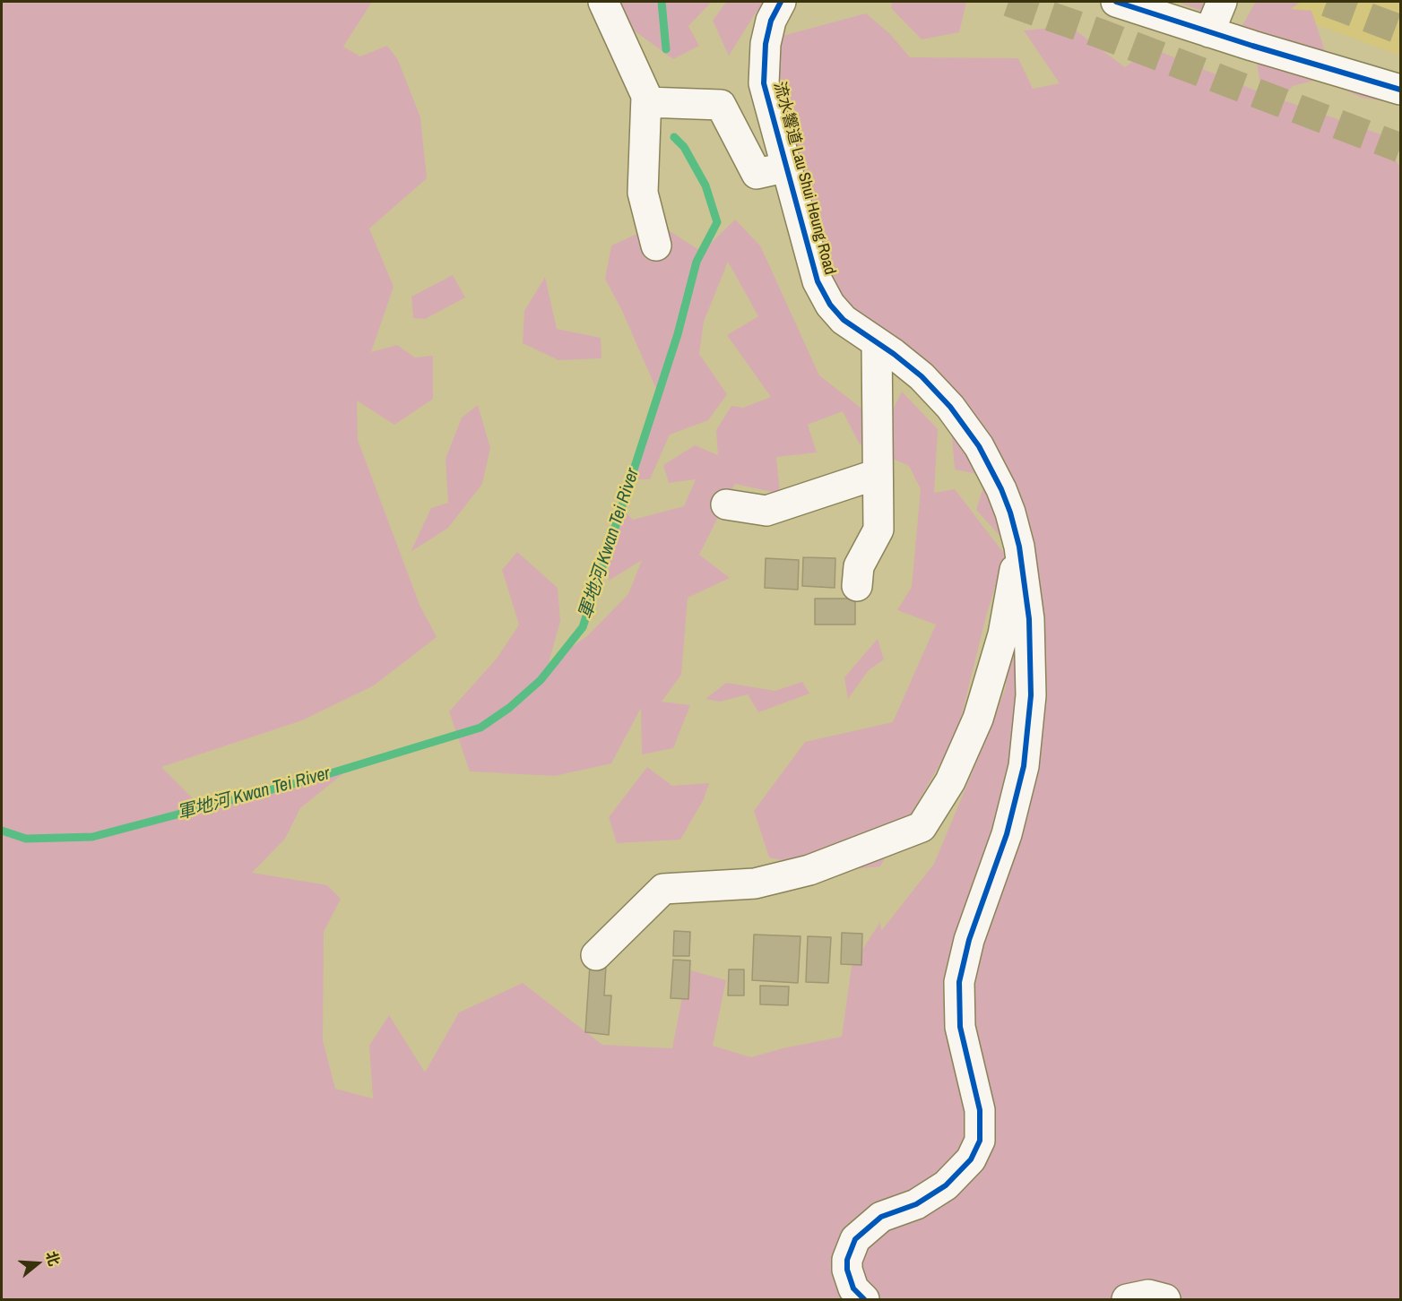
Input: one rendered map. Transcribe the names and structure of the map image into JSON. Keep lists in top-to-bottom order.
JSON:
{
  "streets": {
    "street": ["流水響道 Lau Shui Heung Road"]
  },
  "water": ["軍地河 Kwan Tei River"],
  "north": "right"
}
